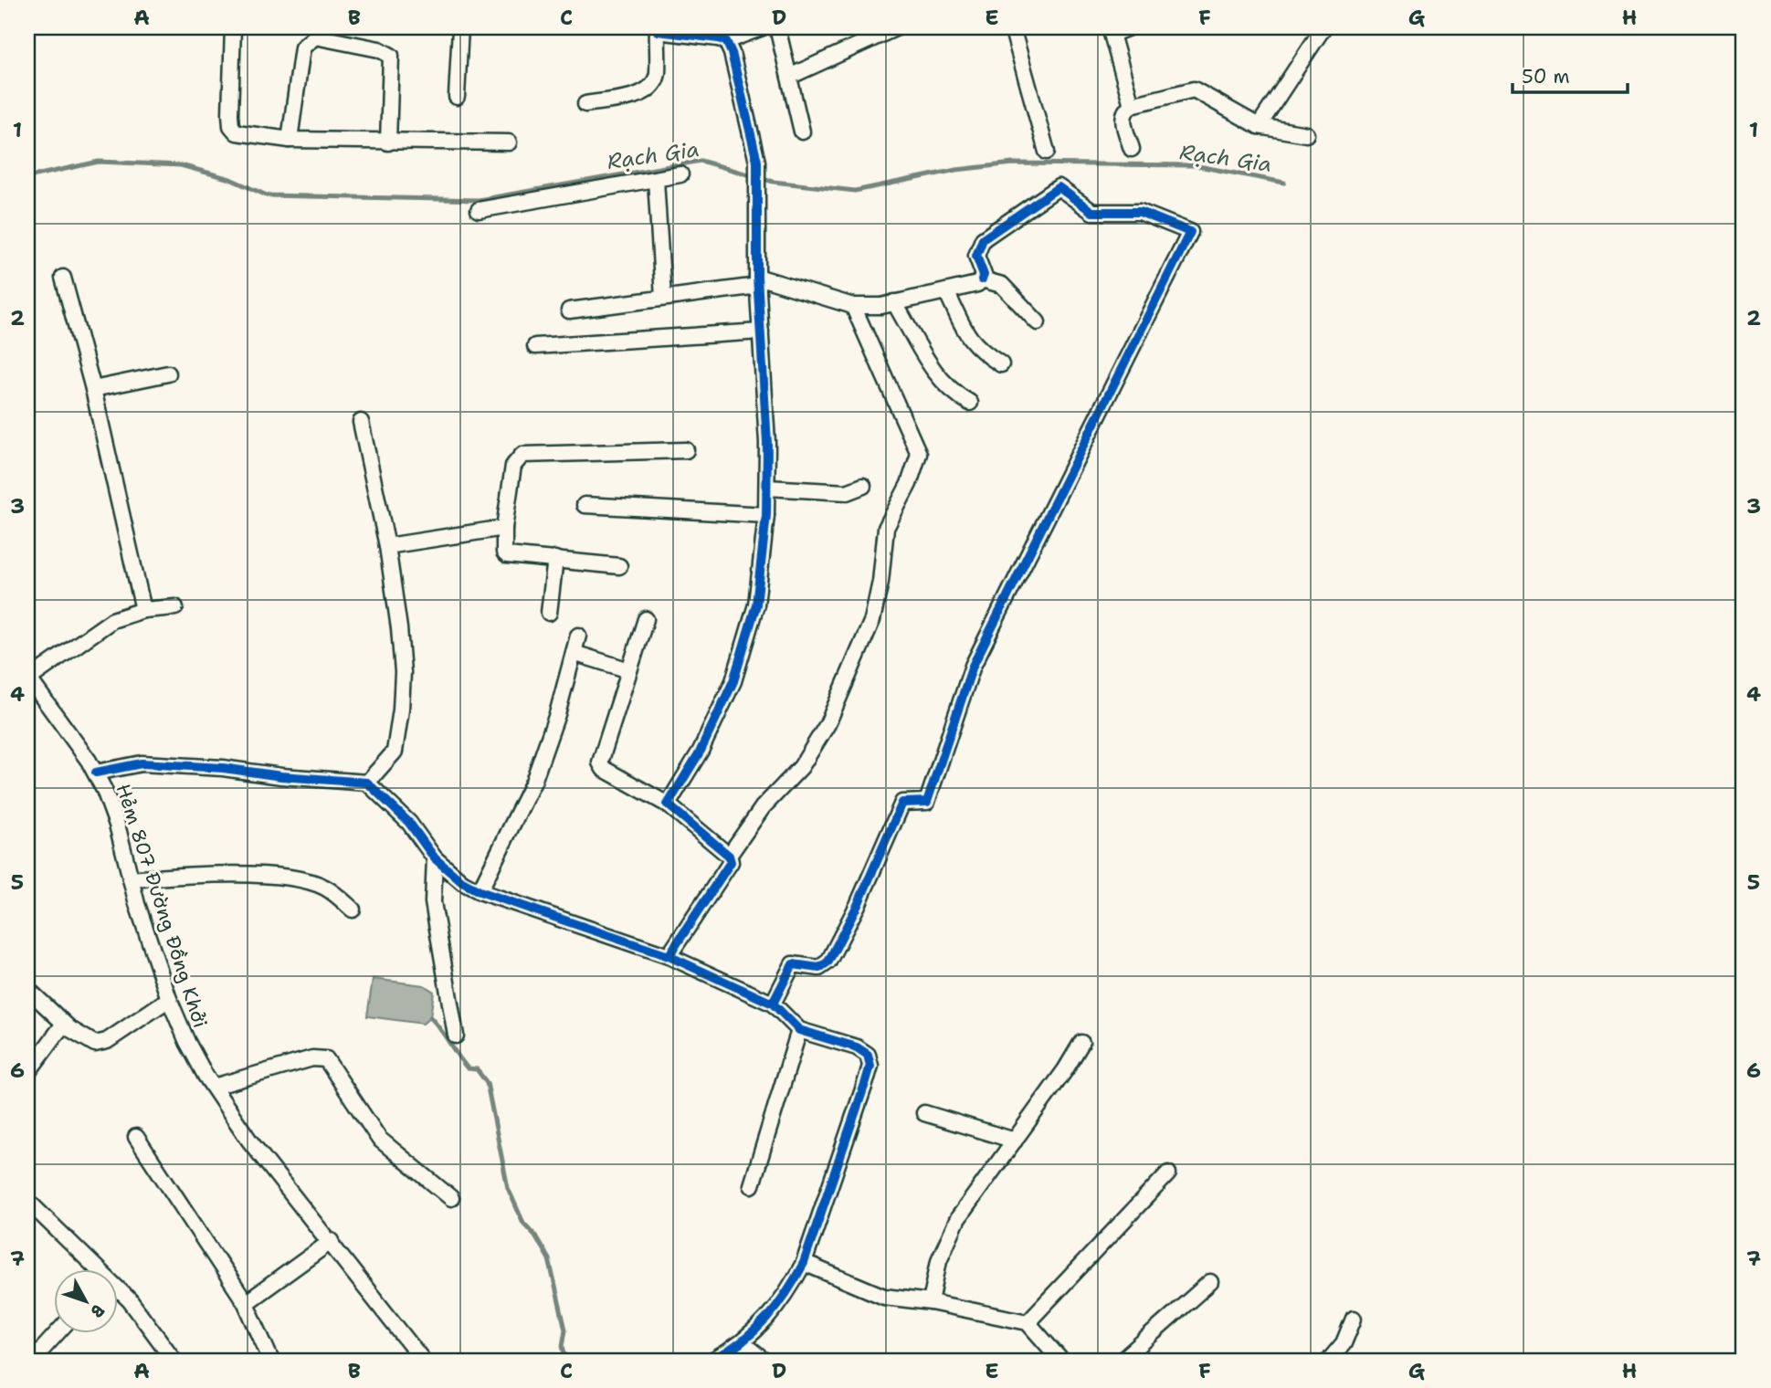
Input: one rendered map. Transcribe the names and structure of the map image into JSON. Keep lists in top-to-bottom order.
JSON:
{
  "streets": {
    "street": ["Hẻm 807 Đường Đồng Khởi"]
  },
  "water": ["Rạch Gia"],
  "scale_bar": "50 m",
  "north": "bottom right",
  "grid": {
    "columns": [
      "A",
      "B",
      "C",
      "D",
      "E",
      "F",
      "G",
      "H"
    ],
    "rows": [
      "1",
      "2",
      "3",
      "4",
      "5",
      "6",
      "7"
    ]
  }
}
